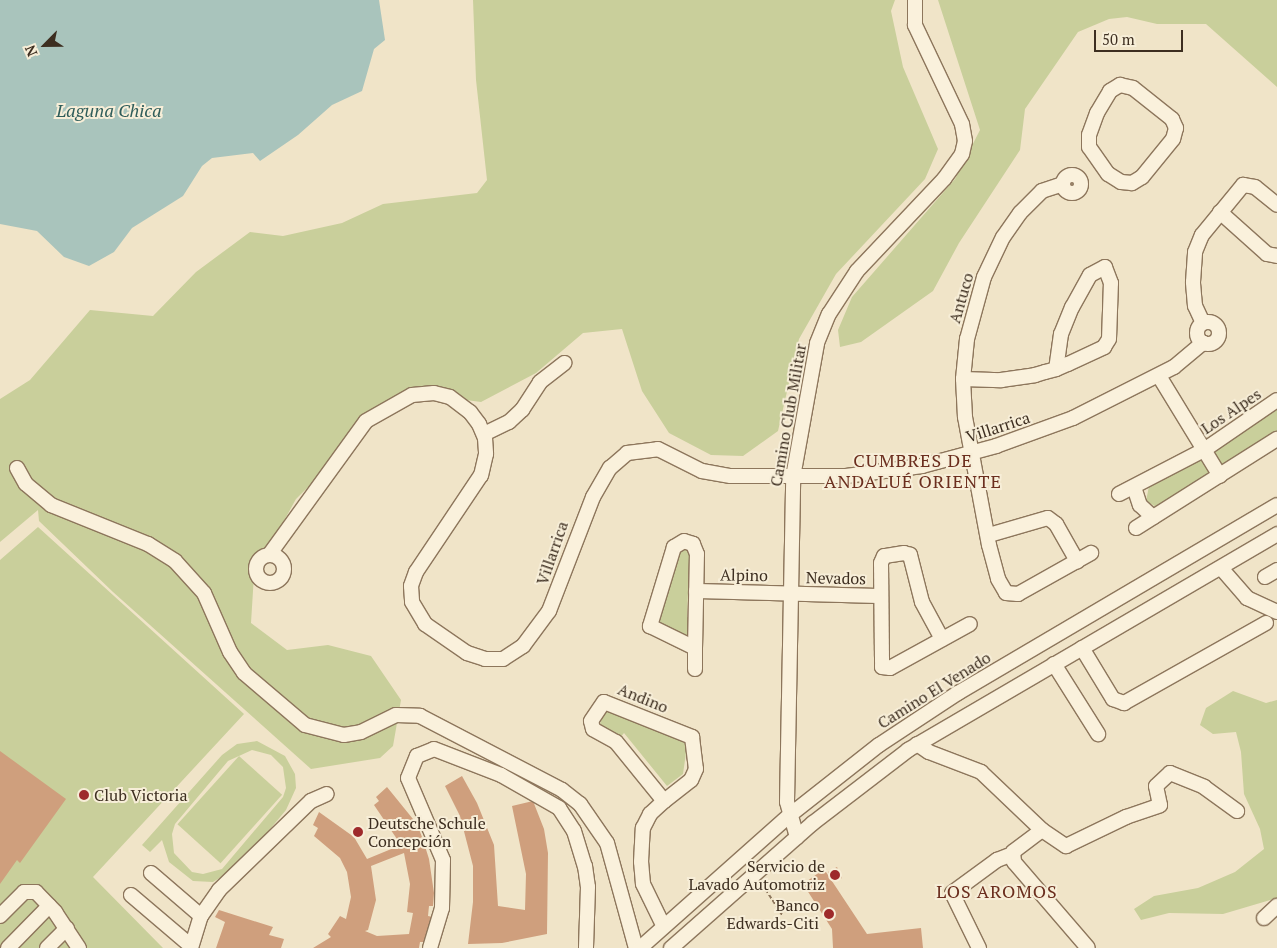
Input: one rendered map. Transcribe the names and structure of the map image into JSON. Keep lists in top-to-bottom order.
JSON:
{
  "streets": {
    "street": [
      "Antuco",
      "Los Alpes",
      "Camino Club Militar",
      "Villarrica",
      "Alpino",
      "Nevados",
      "Camino El Venado",
      "Andino"
    ]
  },
  "crossings": [
    ["Antuco", "Villarrica"],
    ["Los Alpes", "Villarrica"],
    ["Camino Club Militar", "Villarrica"],
    ["Camino Club Militar", "Alpino"],
    ["Camino Club Militar", "Nevados"],
    ["Camino Club Militar", "Camino El Venado"],
    ["Alpino", "Nevados"],
    ["Camino El Venado", "Andino"]
  ],
  "districts": ["CUMBRES DE ANDALUÉ ORIENTE", "LOS AROMOS"],
  "water": ["Laguna Chica"],
  "places": [
    "Club Victoria",
    "Deutsche Schule Concepción",
    "Servicio de Lavado Automotriz",
    "Banco Edwards-Citi"
  ],
  "scale_bar": "50 m",
  "north": "bottom left"
}
